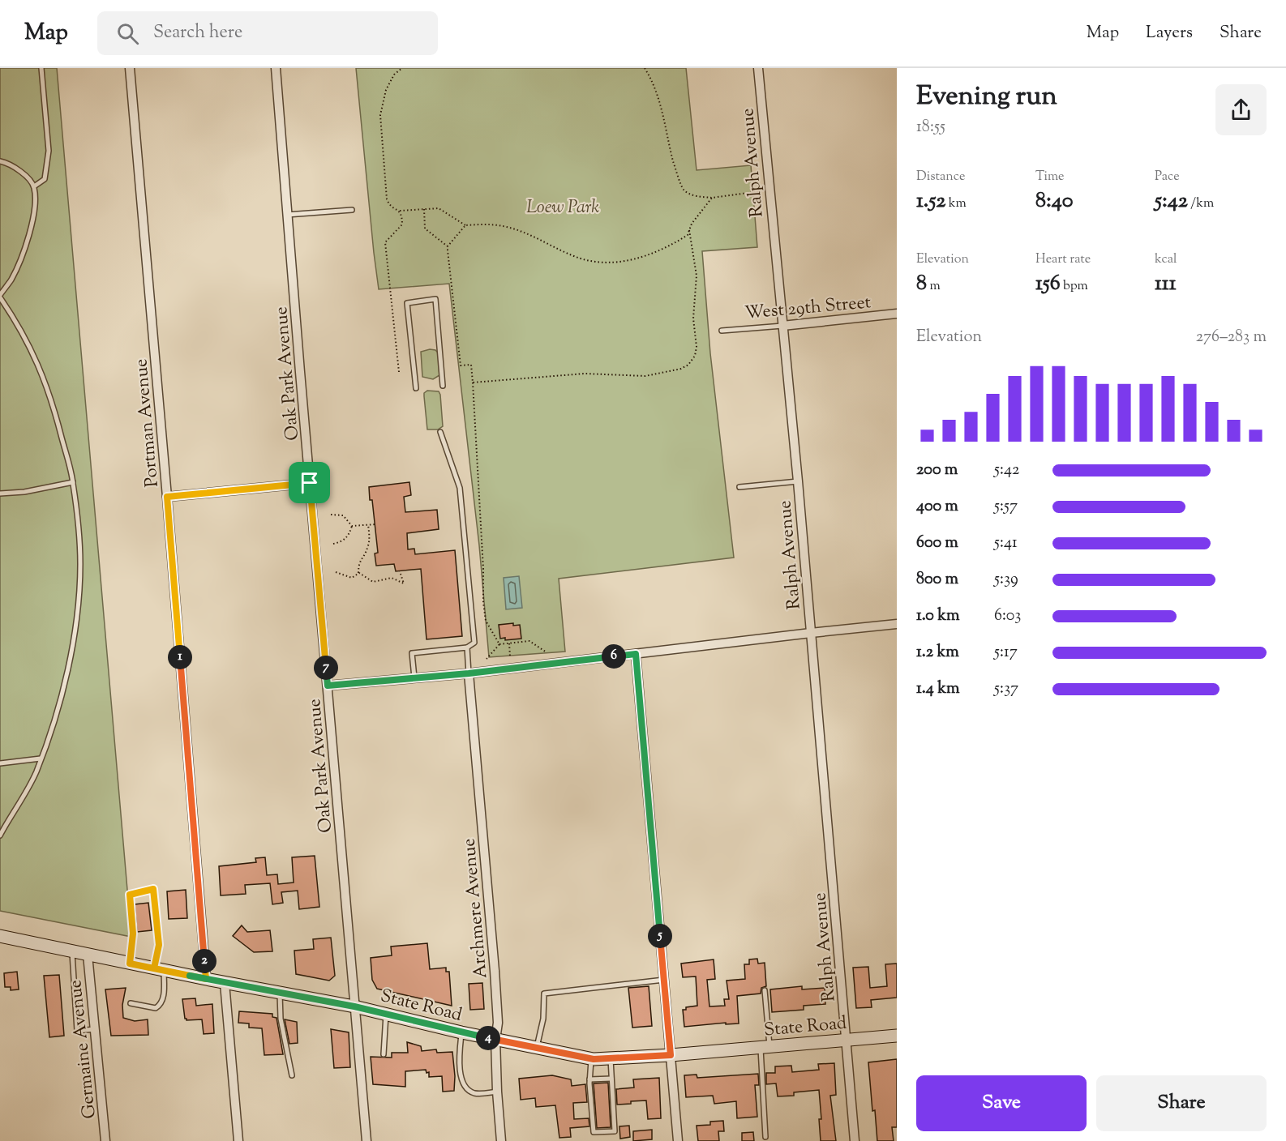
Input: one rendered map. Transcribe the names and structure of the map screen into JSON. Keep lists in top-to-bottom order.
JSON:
{
  "streets": {
    "main road": ["State Road"],
    "street": [
      "Ralph Avenue",
      "West 29th Street",
      "Oak Park Avenue",
      "Portman Avenue",
      "Archmere Avenue",
      "Germaine Avenue"
    ]
  },
  "crossings": [
    ["Ralph Avenue", "West 29th Street"],
    ["Ralph Avenue", "State Road"],
    ["Oak Park Avenue", "State Road"],
    ["Portman Avenue", "State Road"],
    ["Archmere Avenue", "State Road"],
    ["State Road", "Germaine Avenue"]
  ],
  "parks": ["Loew Park"],
  "page": {
    "header": "Map",
    "search": "Search here",
    "nav": ["Map", "Layers", "Share"],
    "heading": ["Evening run", "18:55"],
    "stats": [
      ["Distance", "1.52 km"],
      ["Time", "8:40"],
      ["Pace", "5:42 /km"],
      ["Elevation", "8 m"],
      ["Heart rate", "156 bpm"],
      ["kcal", "111"]
    ],
    "chart": ["Elevation", "276–283 m"],
    "list": [
      {
        "name": "200 m",
        "note": "5:42"
      },
      {
        "name": "400 m",
        "note": "5:57"
      },
      {
        "name": "600 m",
        "note": "5:41"
      },
      {
        "name": "800 m",
        "note": "5:39"
      },
      {
        "name": "1.0 km",
        "note": "6:03"
      },
      {
        "name": "1.2 km",
        "note": "5:17"
      },
      {
        "name": "1.4 km",
        "note": "5:37"
      }
    ],
    "pins": [
      "6",
      "1",
      "7",
      "5",
      "2",
      "4"
    ],
    "buttons": ["Save", "Share"]
  }
}
